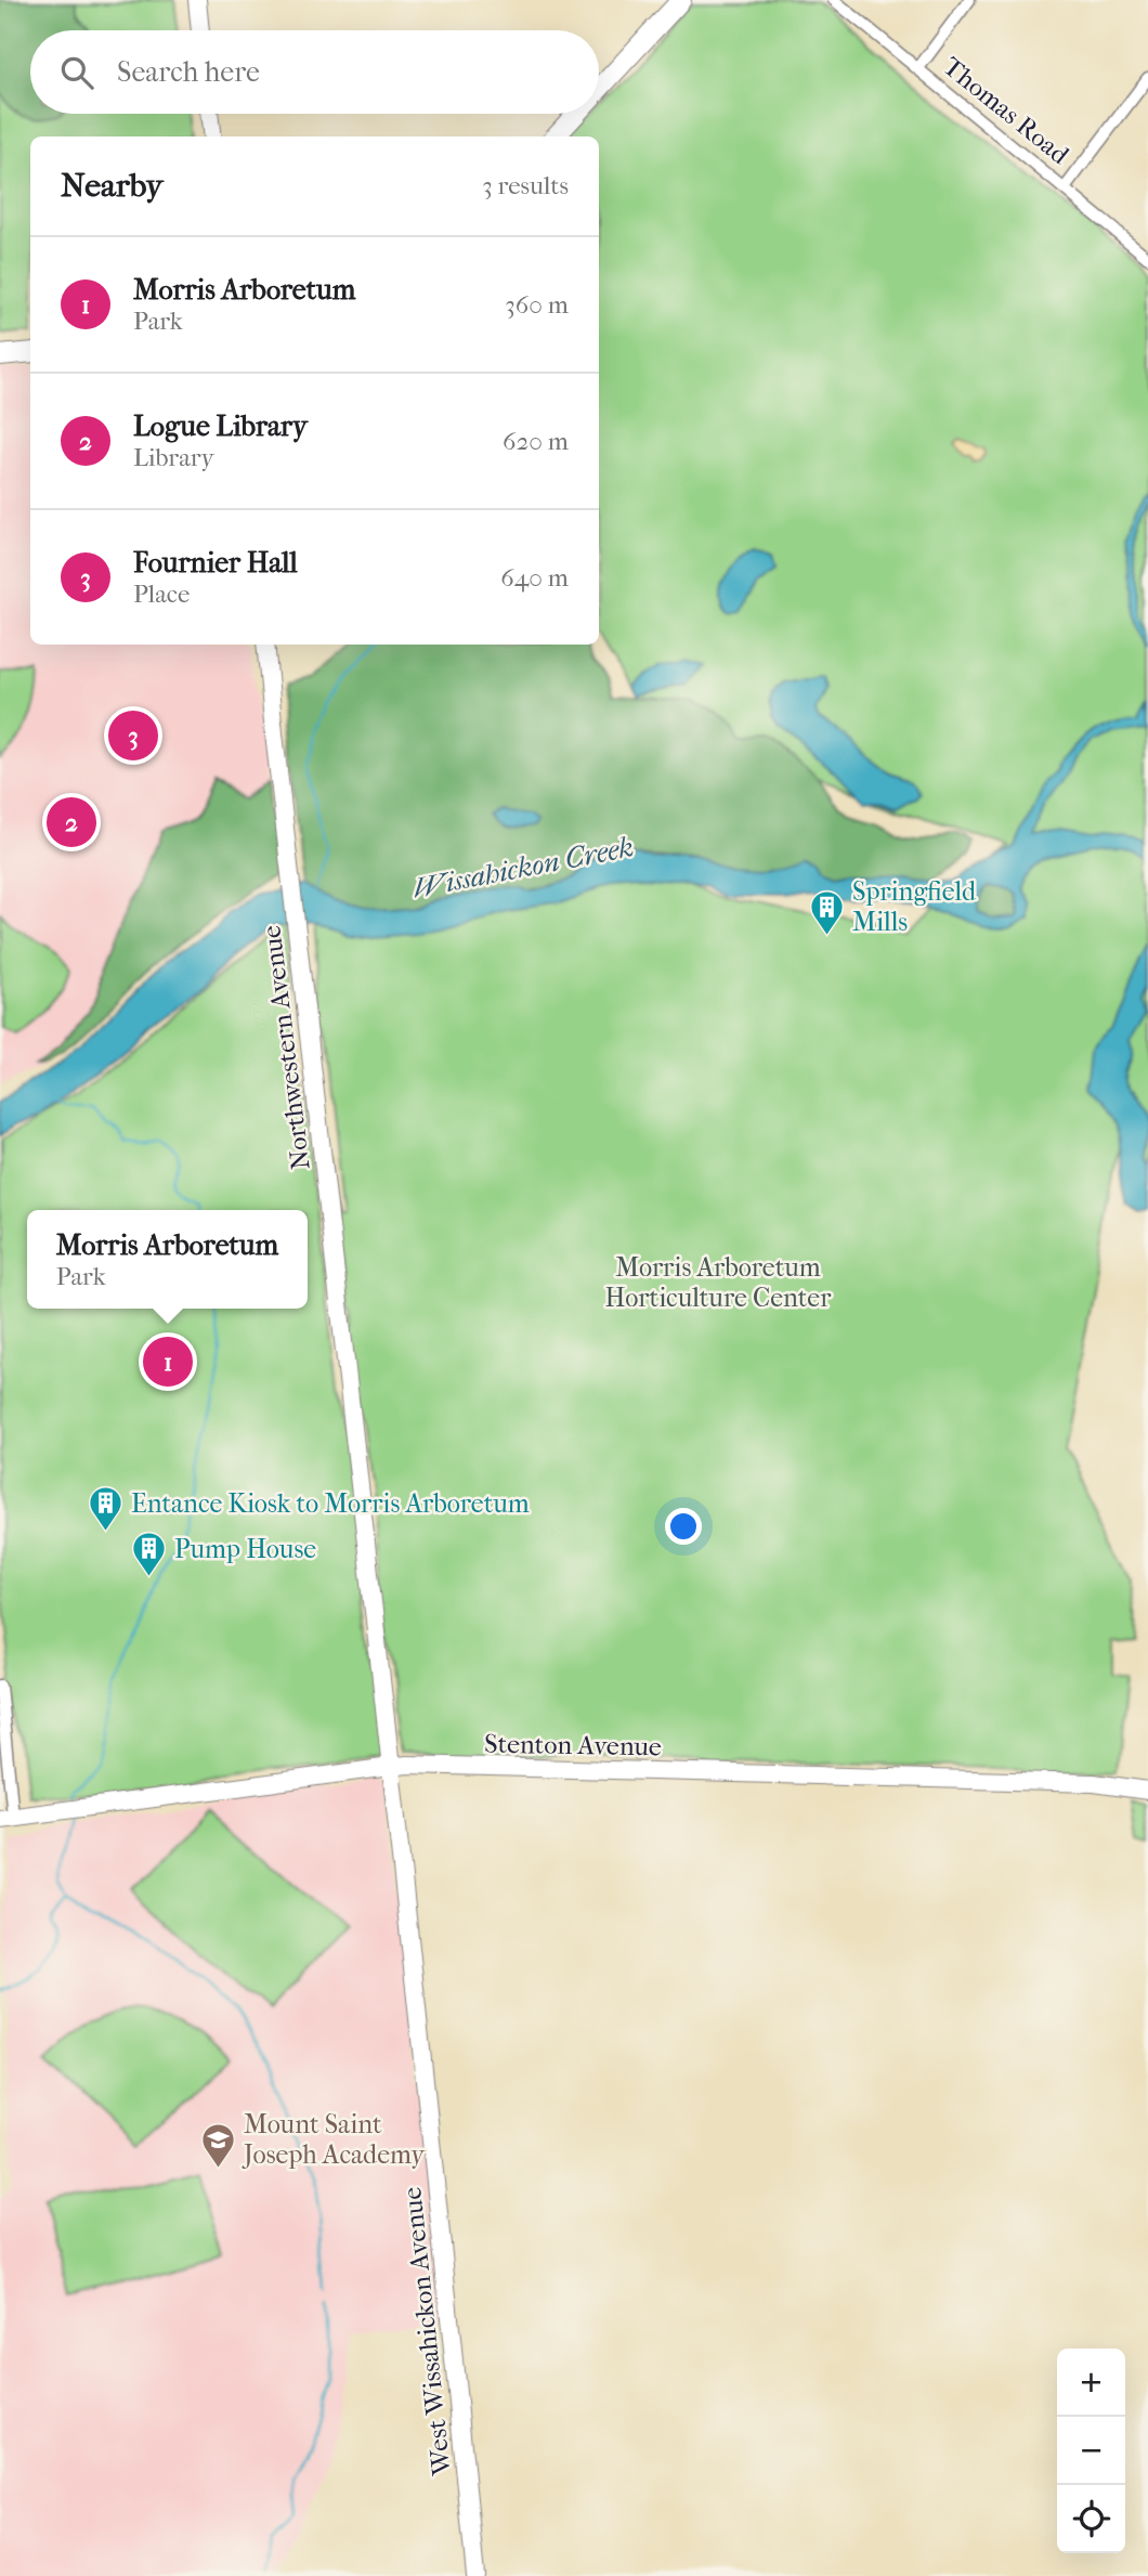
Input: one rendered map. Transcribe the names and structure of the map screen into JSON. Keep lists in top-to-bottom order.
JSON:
{
  "streets": {
    "street": [
      "Thomas Road",
      "Northwestern Avenue",
      "Stenton Avenue",
      "West Wissahickon Avenue"
    ]
  },
  "crossings": [
    ["Northwestern Avenue", "Stenton Avenue"],
    ["Northwestern Avenue", "West Wissahickon Avenue"],
    ["Stenton Avenue", "West Wissahickon Avenue"]
  ],
  "water": ["Wissahickon Creek"],
  "parks": ["Morris Arboretum Horticulture Center"],
  "places": {
    "building": ["Springfield Mills", "Entance Kiosk to Morris Arboretum", "Pump House"],
    "school or university": ["Mount Saint Joseph Academy"]
  },
  "page": {
    "search": "Search here",
    "heading": ["Nearby", "3 results"],
    "list": [
      {
        "mark": "1",
        "name": "Morris Arboretum",
        "note": "Park",
        "value": "360 m"
      },
      {
        "mark": "2",
        "name": "Logue Library",
        "note": "Library",
        "value": "620 m"
      },
      {
        "mark": "3",
        "name": "Fournier Hall",
        "note": "Place",
        "value": "640 m"
      }
    ],
    "pins": ["3", "2", "1"],
    "popup": ["Morris Arboretum", "Park"],
    "map_buttons": ["+", "−"]
  }
}
